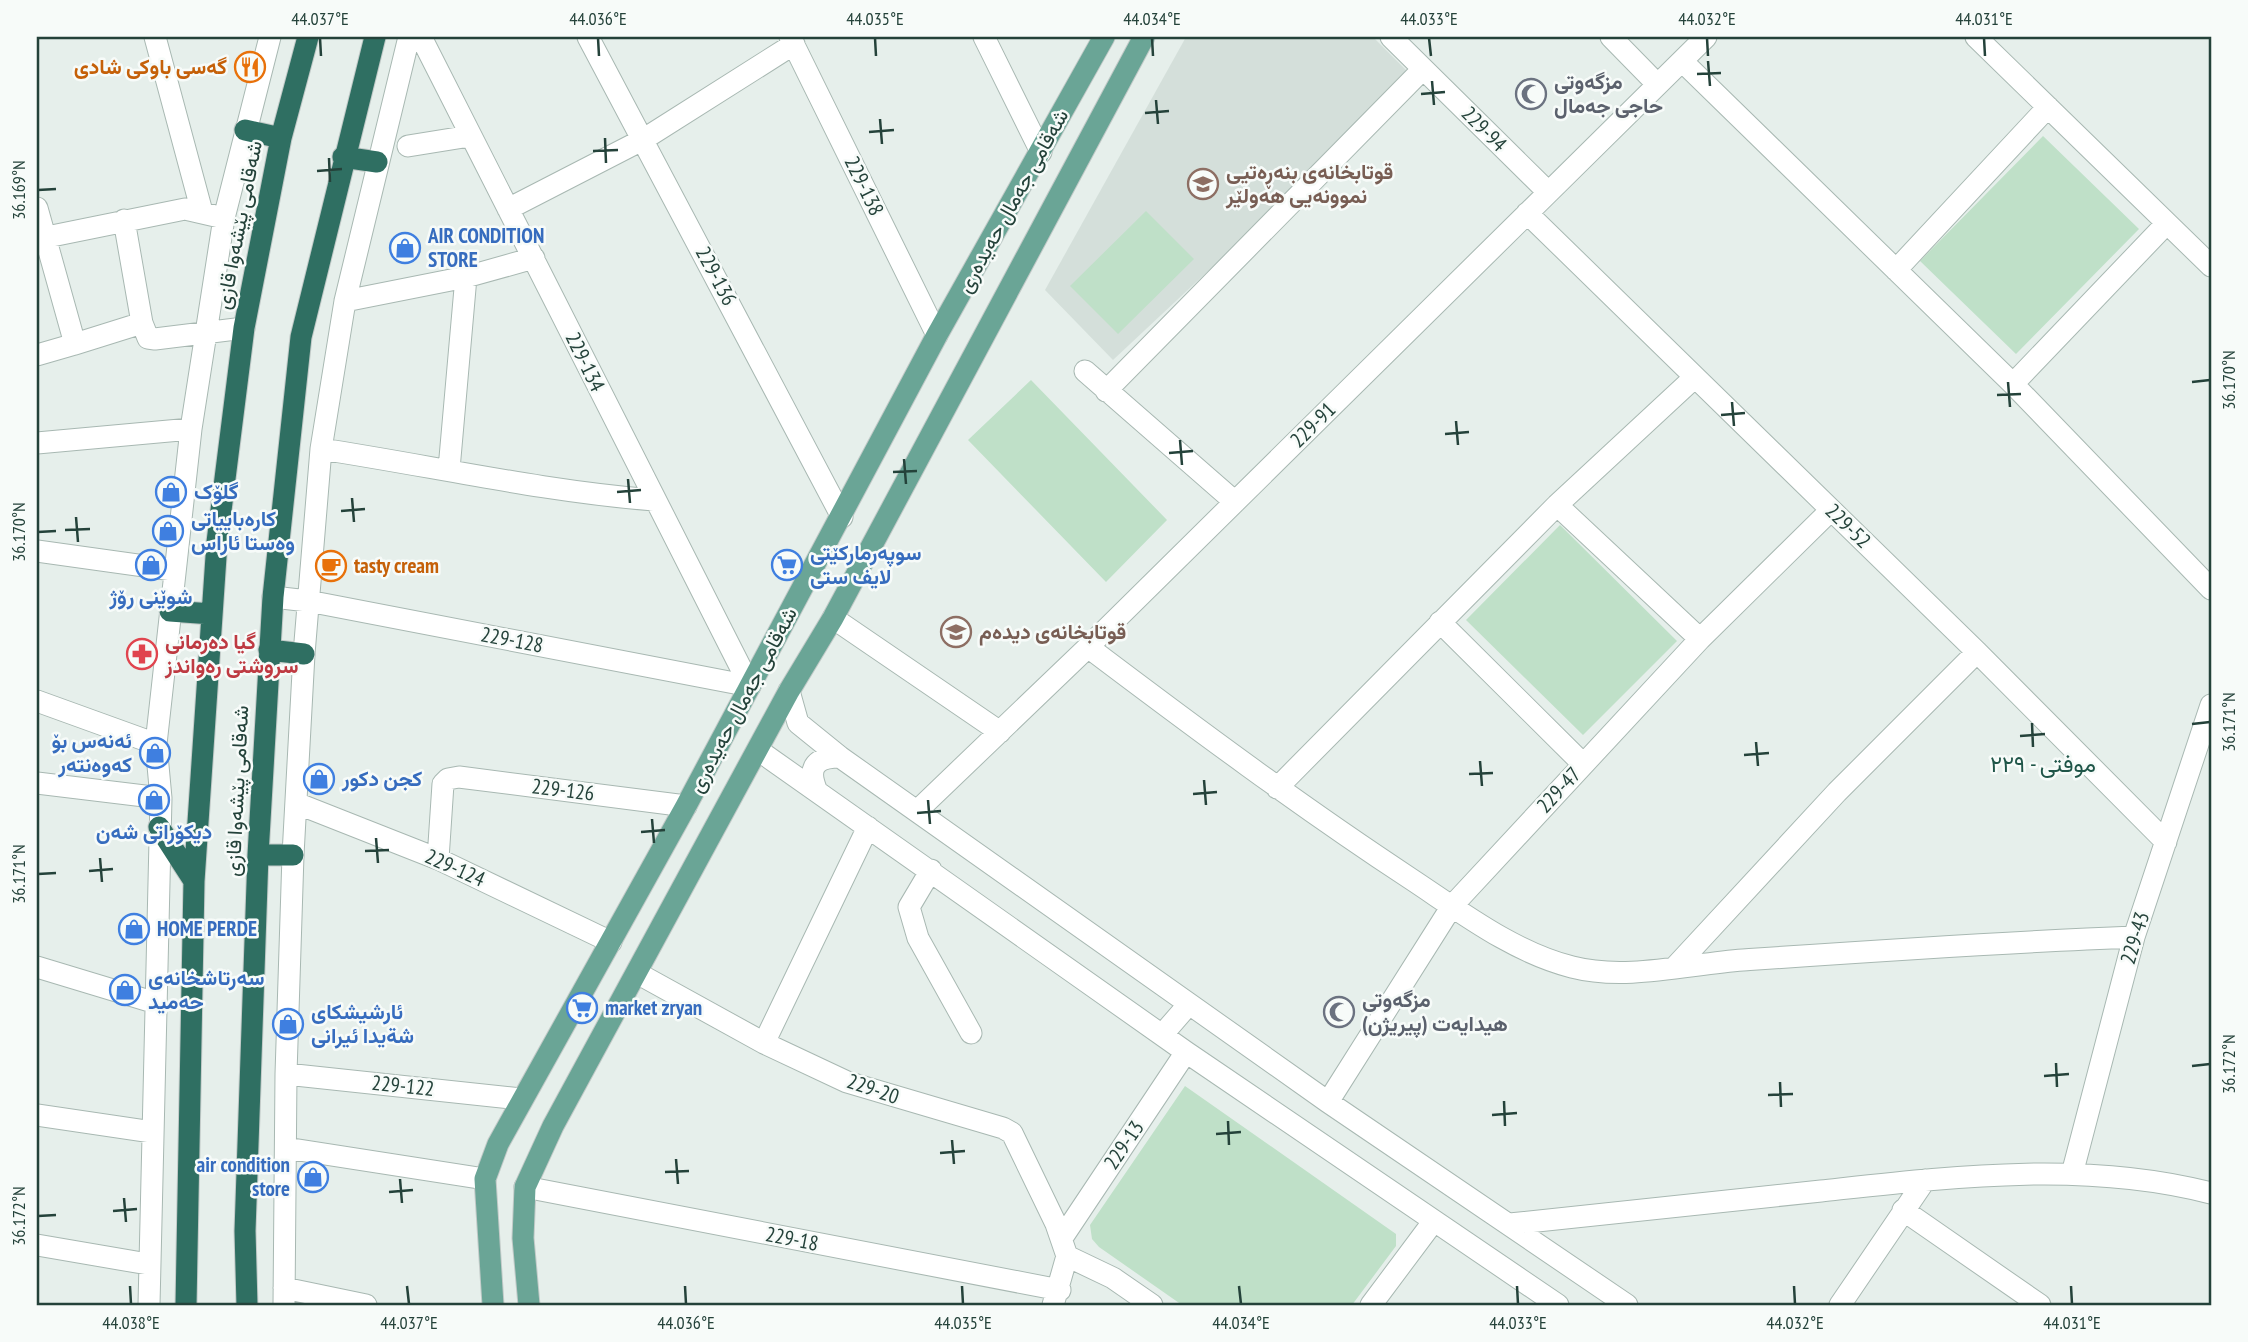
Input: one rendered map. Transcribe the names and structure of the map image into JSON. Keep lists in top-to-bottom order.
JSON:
{
  "streets": {
    "highway": ["شەقامی پێشەوا قازی"],
    "main road": ["شەقامی جەمال حەیدەری"],
    "street": [
      "229-94",
      "229-138",
      "229-136",
      "229-134",
      "229-91",
      "229-52",
      "229-128",
      "229-126",
      "229-47",
      "229-124",
      "229-43",
      "229-122",
      "229-20",
      "229-13",
      "229-18"
    ]
  },
  "crossings": [
    ["229-94", "229-91"],
    ["229-138", "شەقامی جەمال حەیدەری"],
    ["شەقامی جەمال حەیدەری", "229-136"],
    ["شەقامی جەمال حەیدەری", "229-134"],
    ["شەقامی جەمال حەیدەری", "229-128"],
    ["شەقامی جەمال حەیدەری", "229-126"],
    ["شەقامی جەمال حەیدەری", "229-124"],
    ["شەقامی جەمال حەیدەری", "229-122"],
    ["شەقامی جەمال حەیدەری", "229-20"],
    ["شەقامی جەمال حەیدەری", "229-18"],
    ["شەقامی پێشەوا قازی", "229-128"],
    ["229-134", "229-128"],
    ["229-91", "229-52"],
    ["229-52", "229-47"],
    ["229-52", "229-43"],
    ["229-126", "229-124"],
    ["229-20", "229-13"]
  ],
  "districts": ["موفتی - ٢٢٩"],
  "places": {
    "restaurant": ["گەسی باوکی شادی"],
    "mosque": ["مزگەوتی حاجی جەمال", "مزگه‌وتی هیدایه‌ت (پیریژن)"],
    "school or university": ["قوتابخانەی بنەڕەتیی نموونەیی هەولێر", "قوتابخانەی دیدەم"],
    "shop": [
      "AIR CONDITION STORE",
      "گلۆک",
      "کارەباییاتی وەستا ئاراس",
      "شوێنی رۆژ",
      "ئەنەس بۆ کەوەنتەر",
      "كجن دكور",
      "دیکۆراتی شەن",
      "HOME PERDE",
      "سەرتاشخانەی حەمید",
      "ئارشيشكاى شةيدا ئيرانى",
      "air condition store"
    ],
    "supermarket": ["سوپەرمارکێتی لایف ستی", "market zryan"],
    "cafe": ["tasty cream"],
    "pharmacy": ["گیا دەرمانی سروشتی رەواندز"]
  },
  "coordinates": [
    "44.037°E",
    "44.036°E",
    "44.035°E",
    "44.034°E",
    "44.033°E",
    "44.032°E",
    "44.031°E",
    "36.169°N",
    "36.170°N",
    "36.171°N",
    "36.172°N",
    "44.038°E"
  ]
}
